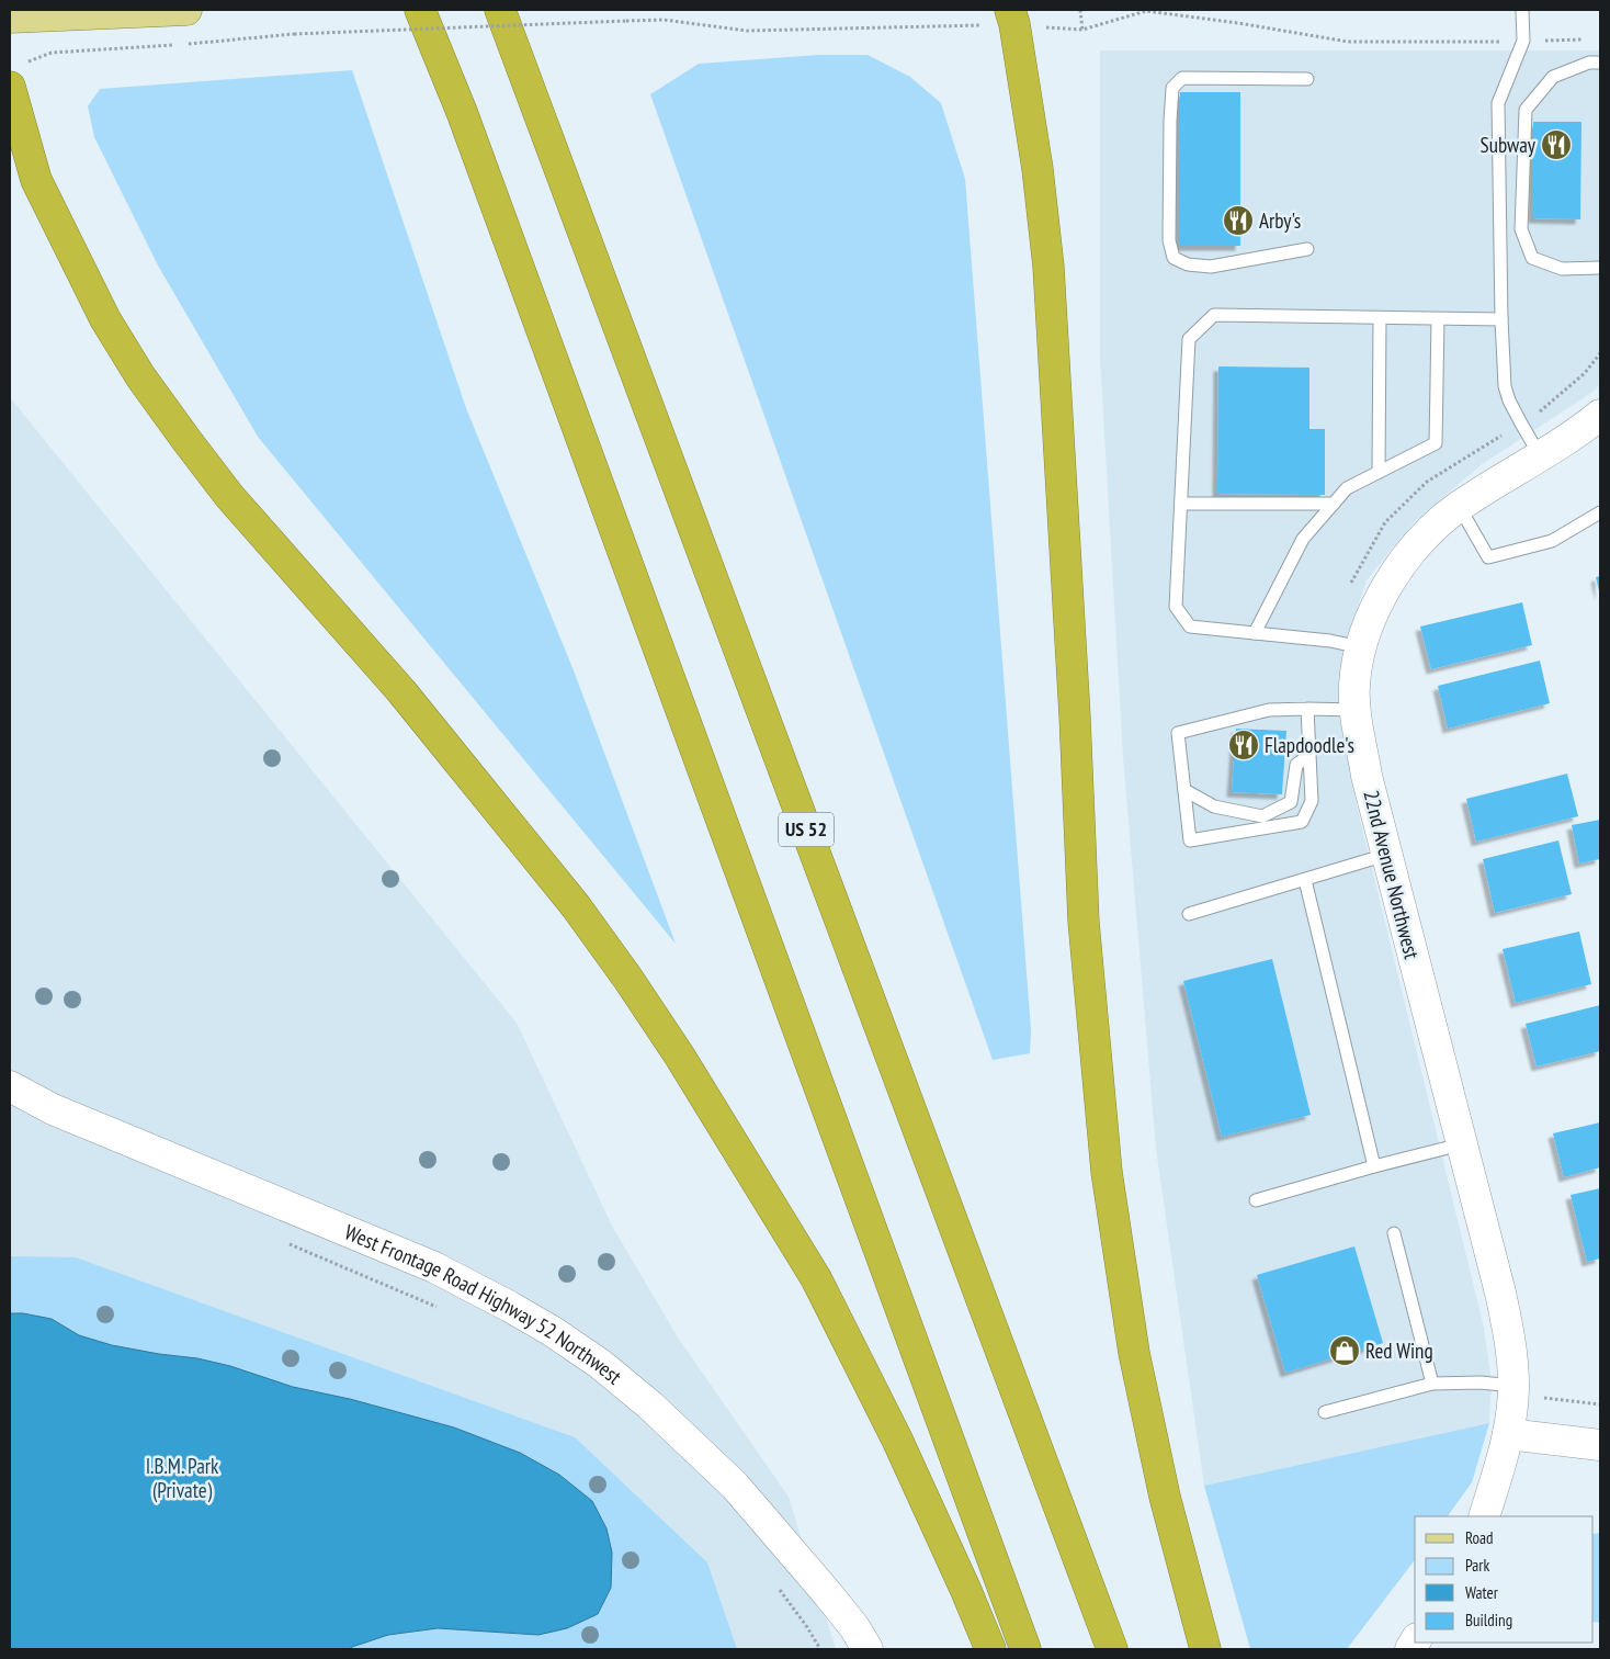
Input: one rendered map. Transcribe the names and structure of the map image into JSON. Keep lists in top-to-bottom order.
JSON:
{
  "streets": {
    "highway": ["US 52"],
    "street": ["22nd Avenue Northwest", "West Frontage Road Highway 52 Northwest"]
  },
  "parks": ["I.B.M. Park (Private)"],
  "places": {
    "restaurant": ["Subway", "Arby's", "Flapdoodle's"],
    "shop": ["Red Wing"]
  },
  "legend": [
    "Road",
    "Park",
    "Water",
    "Building"
  ]
}
